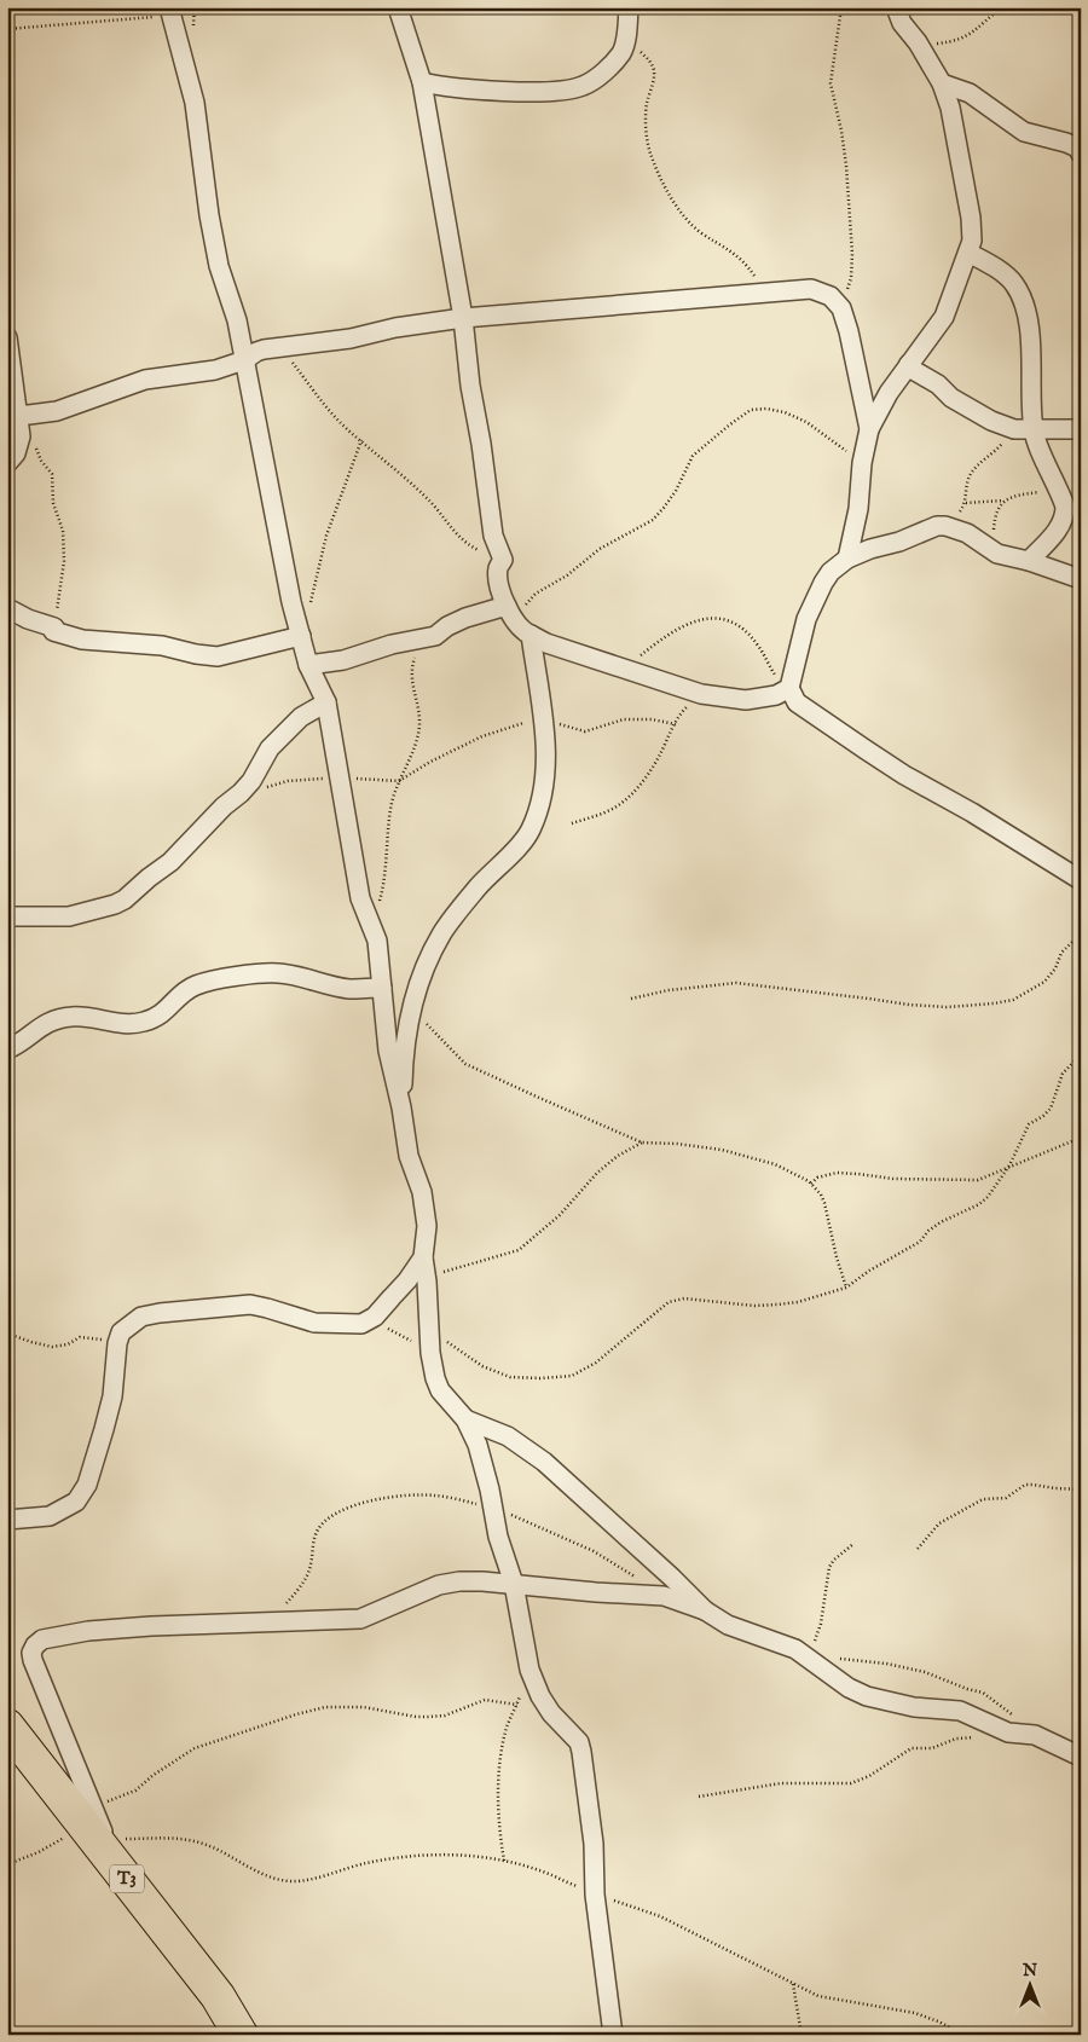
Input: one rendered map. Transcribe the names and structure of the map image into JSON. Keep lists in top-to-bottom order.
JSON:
{
  "streets": {
    "highway": ["T3"]
  },
  "north": "top"
}
